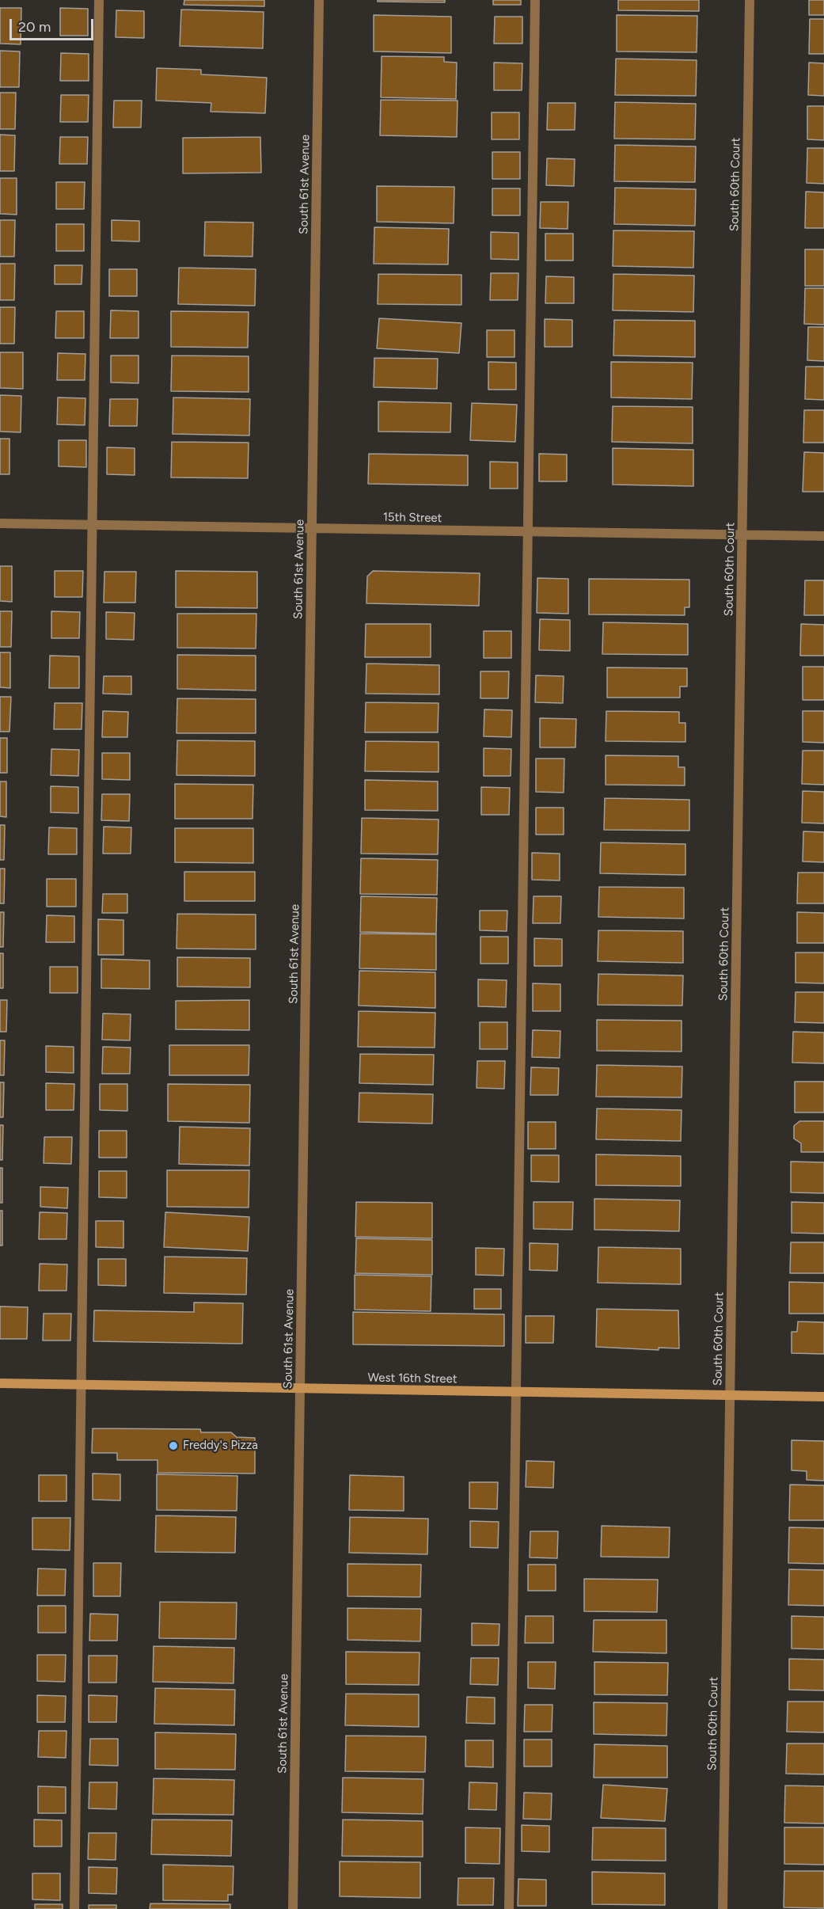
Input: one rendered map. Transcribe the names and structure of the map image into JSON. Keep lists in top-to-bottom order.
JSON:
{
  "streets": {
    "street": [
      "South 61st Avenue",
      "South 60th Court",
      "15th Street",
      "West 16th Street"
    ]
  },
  "crossings": [
    ["South 61st Avenue", "15th Street"],
    ["South 61st Avenue", "West 16th Street"],
    ["South 60th Court", "15th Street"],
    ["South 60th Court", "West 16th Street"]
  ],
  "places": ["Freddy's Pizza"],
  "scale_bar": "20 m"
}
